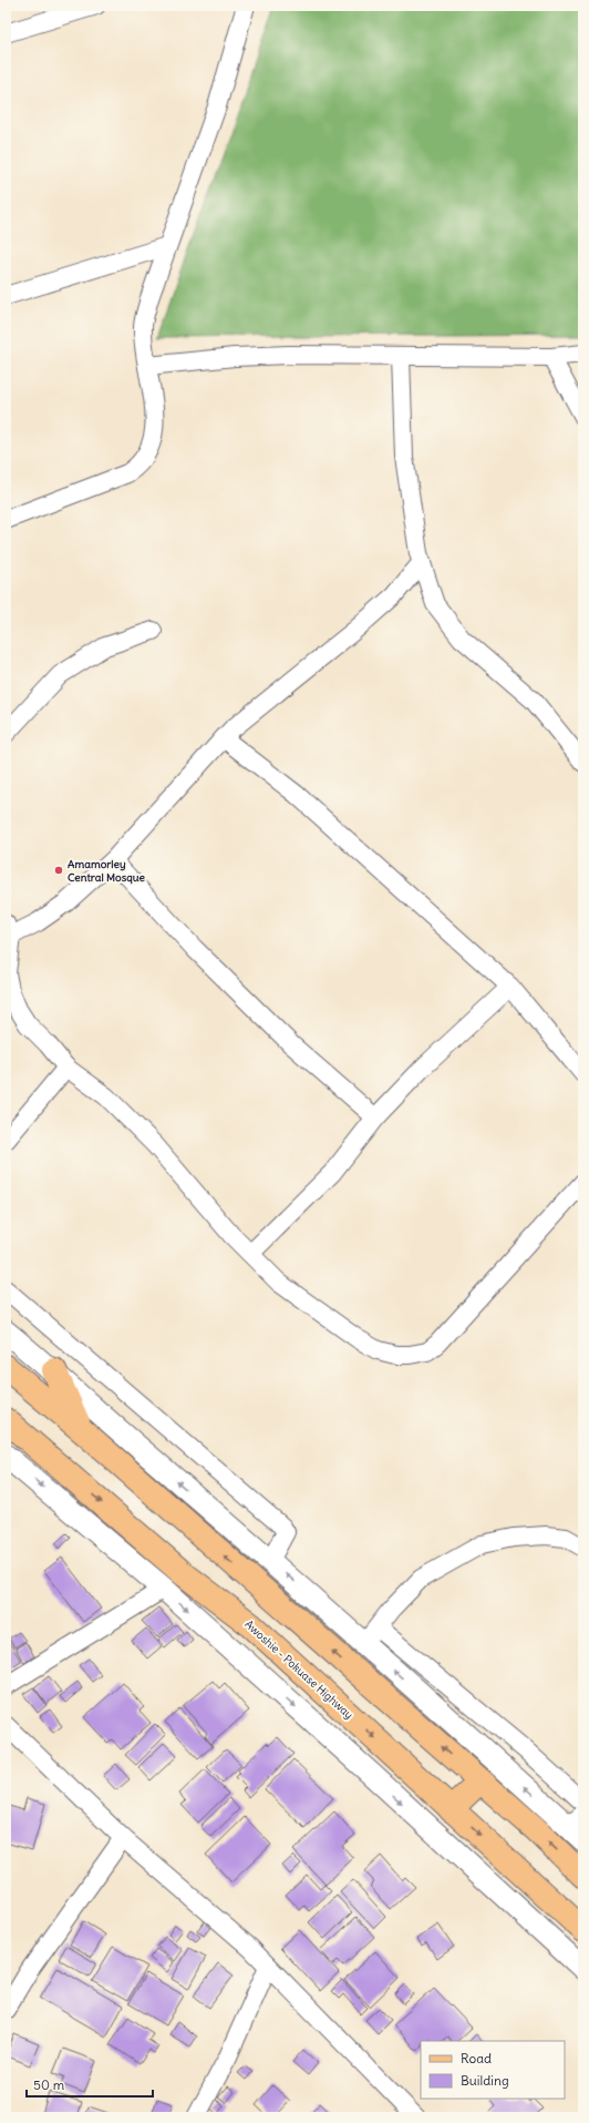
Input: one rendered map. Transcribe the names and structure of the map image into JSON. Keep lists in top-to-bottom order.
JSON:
{
  "streets": {
    "main road": ["Awoshie - Pokuase Highway"]
  },
  "places": ["Amamorley Central Mosque"],
  "legend": ["Road", "Building"],
  "scale_bar": "50 m"
}
